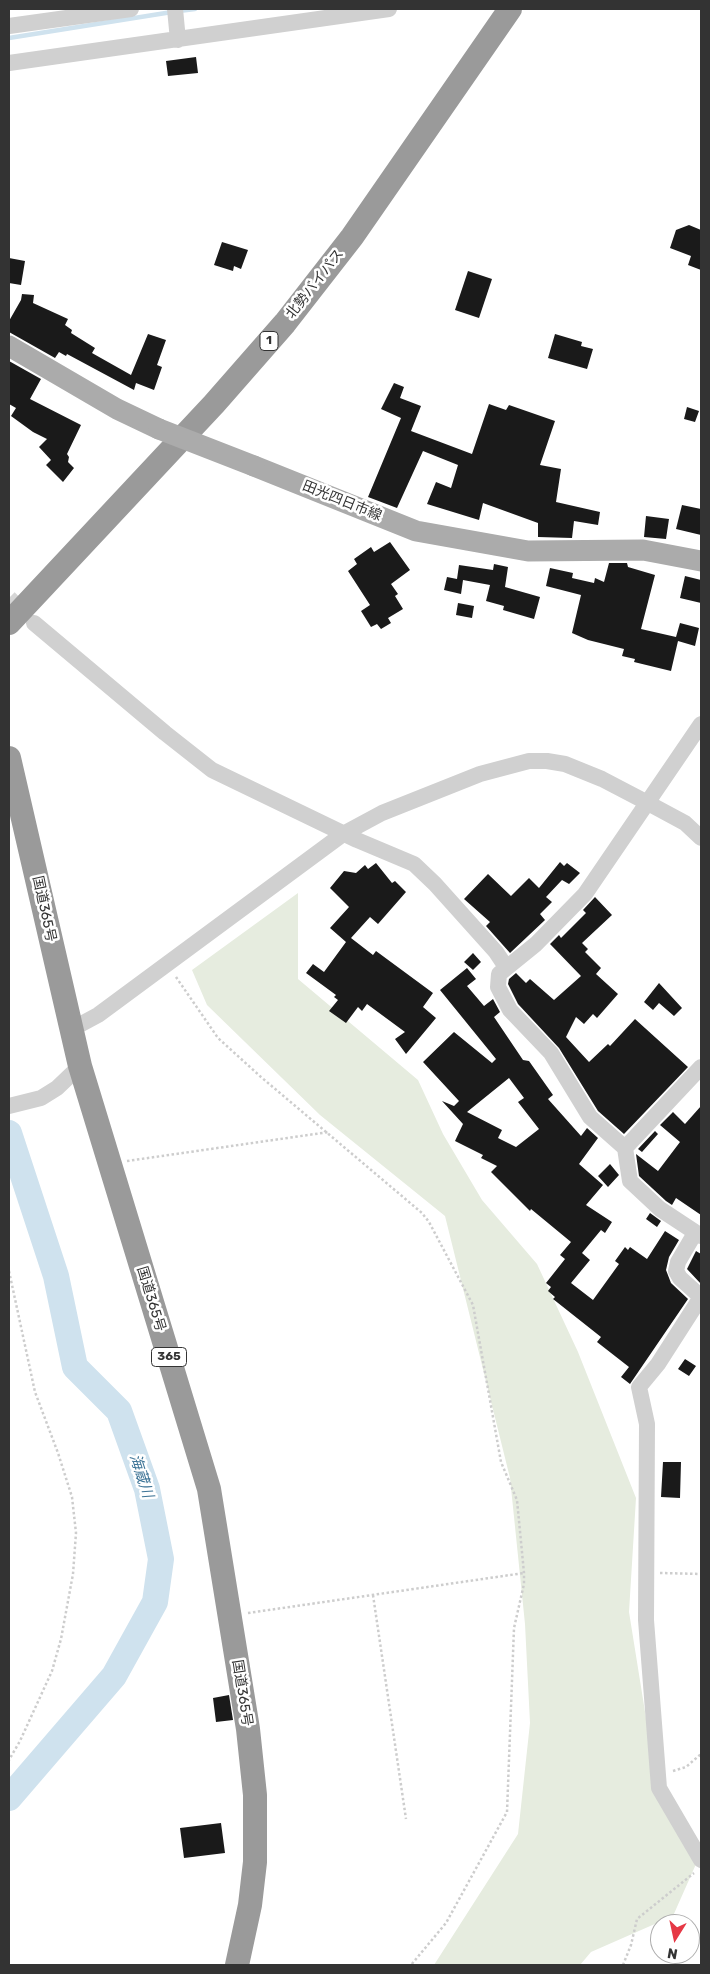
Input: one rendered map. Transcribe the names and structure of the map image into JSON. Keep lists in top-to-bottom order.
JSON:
{
  "streets": {
    "highway": [
      "北勢バイパス",
      "1",
      "国道365号",
      "365"
    ],
    "main road": ["田光四日市線"]
  },
  "water": ["海蔵川"],
  "north": "bottom"
}
